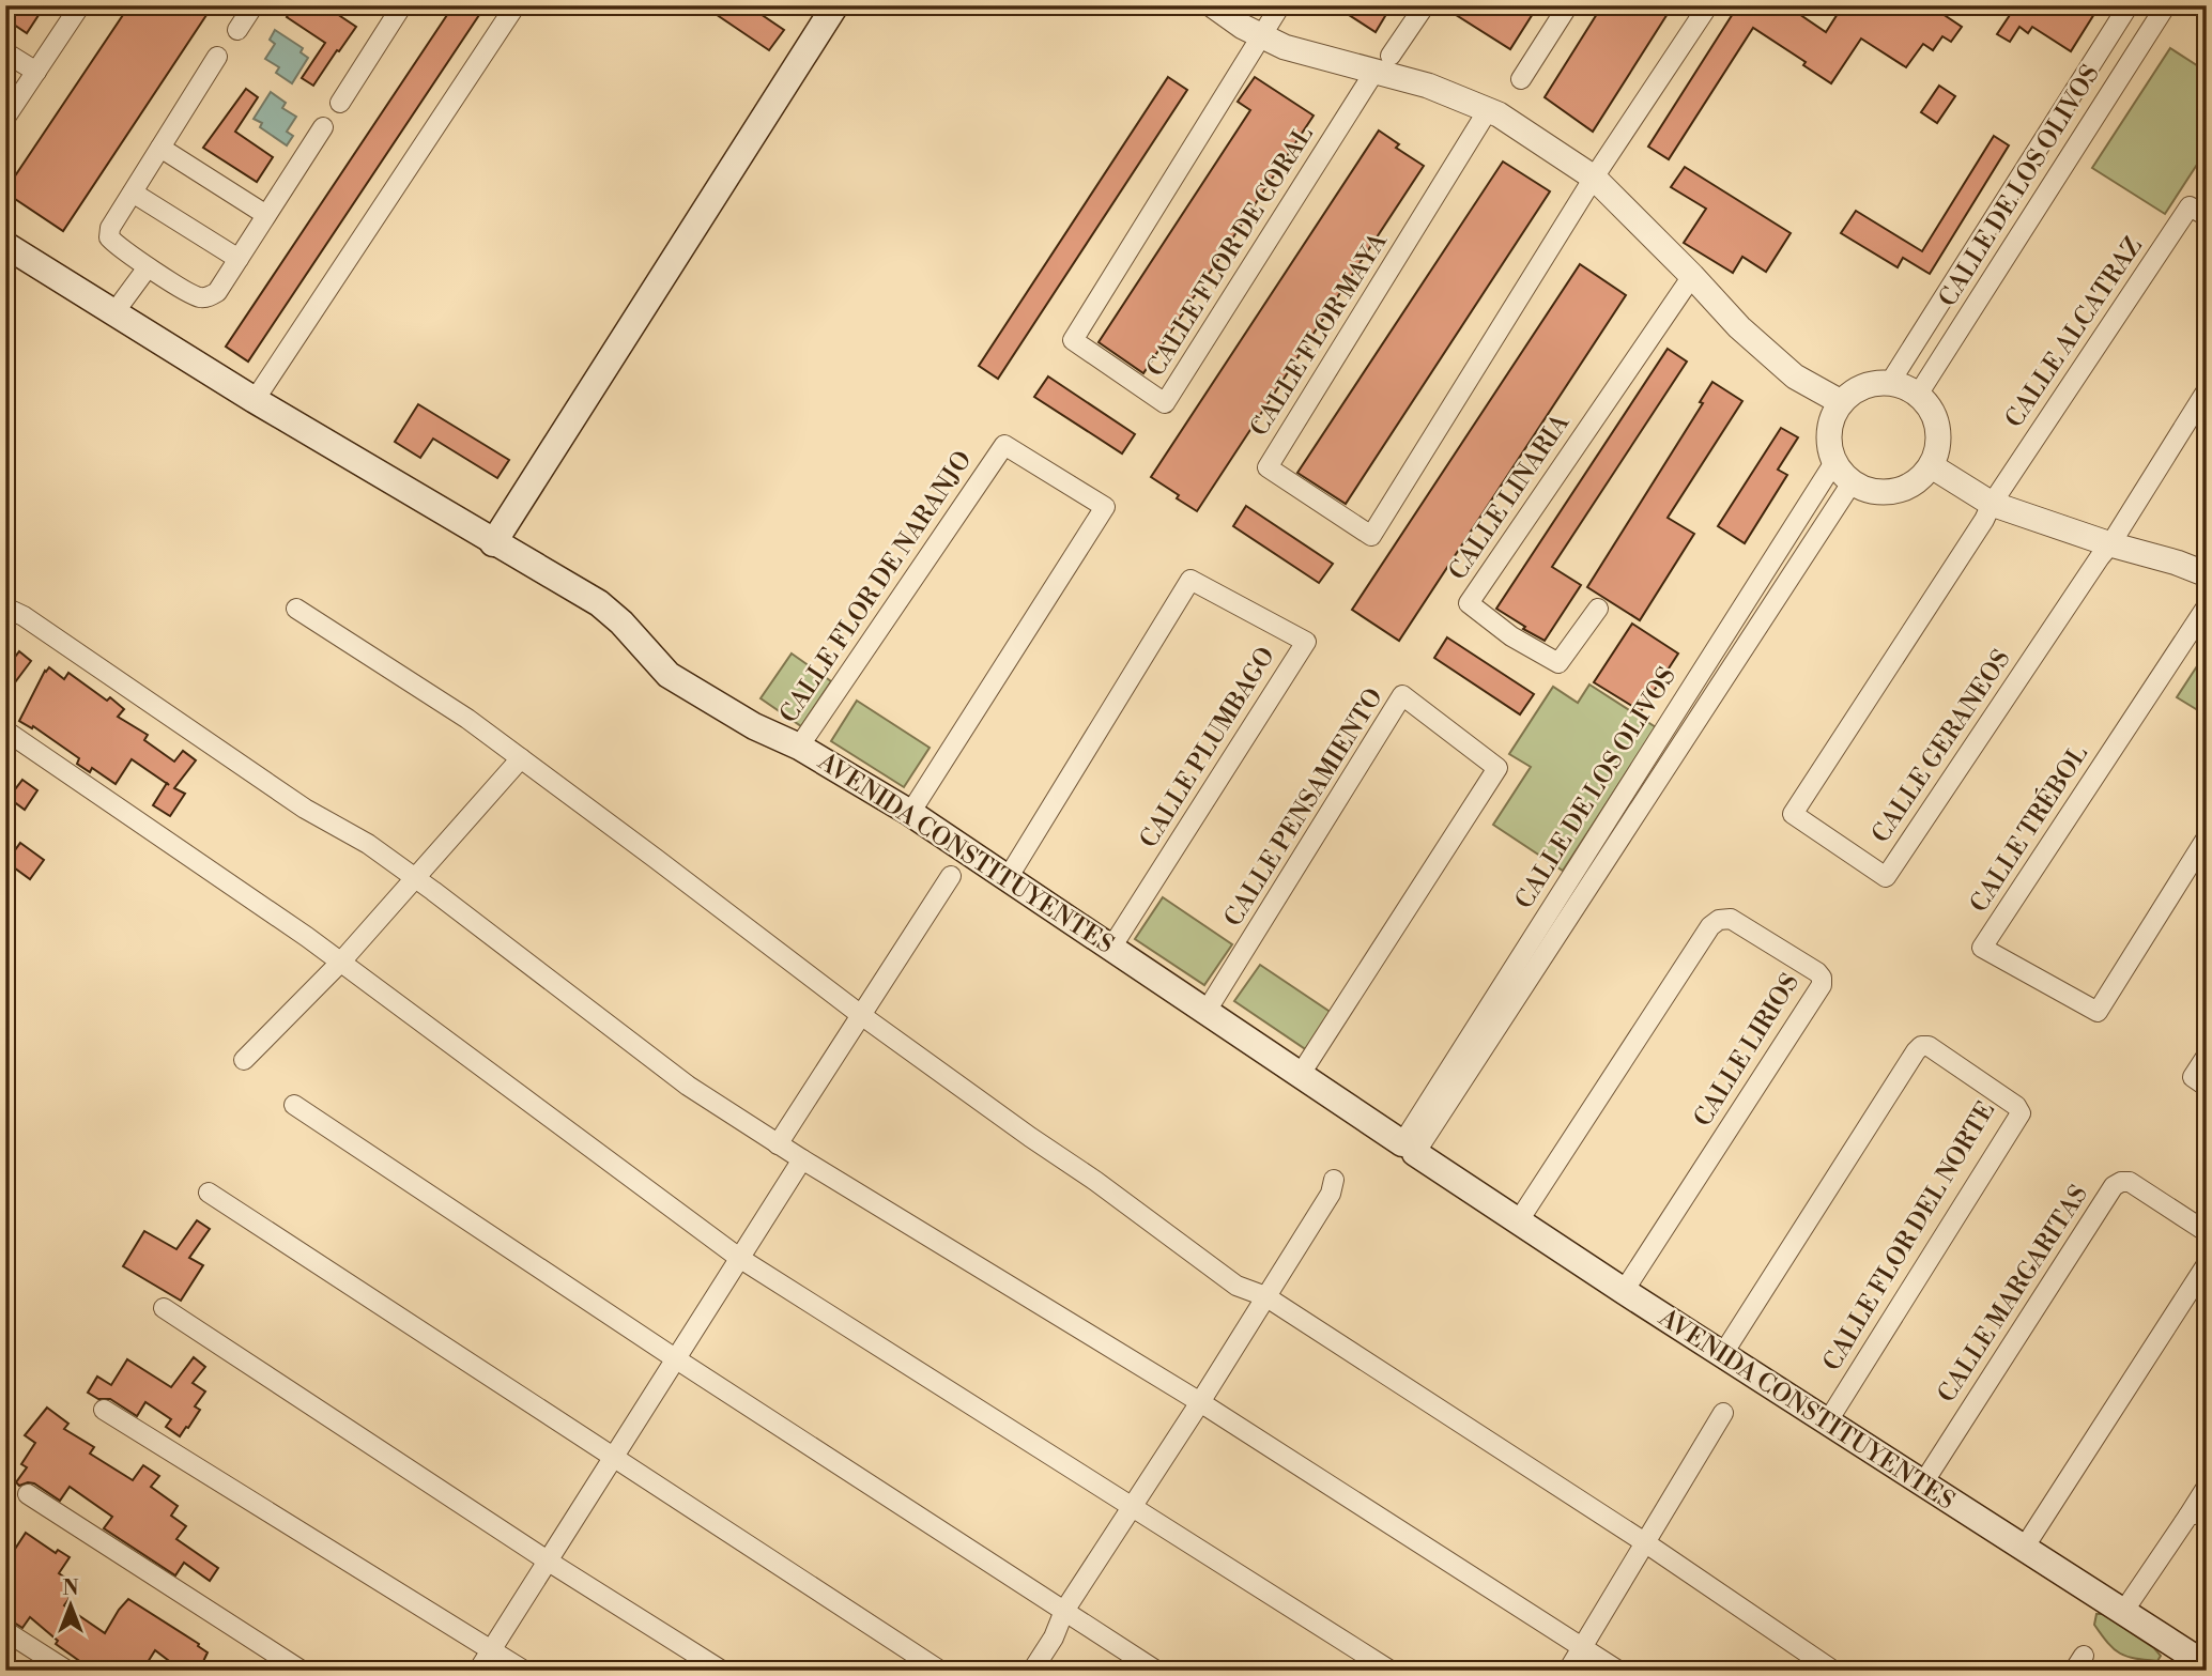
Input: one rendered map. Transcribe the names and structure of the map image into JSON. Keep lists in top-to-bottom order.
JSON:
{
  "streets": {
    "main road": ["AVENIDA CONSTITUYENTES"],
    "street": [
      "CALLE DE LOS OLIVOS",
      "CALLE FLOR DE CORAL",
      "CALLE ALCATRAZ",
      "CALLE FLOR MAYA",
      "CALLE LINARIA",
      "CALLE FLOR DE NARANJO",
      "CALLE GERANEOS",
      "CALLE PLUMBAGO",
      "CALLE PENSAMIENTO",
      "CALLE TRÉBOL",
      "CALLE LIRIOS",
      "CALLE FLOR DEL NORTE",
      "CALLE MARGARITAS"
    ]
  },
  "crossings": [
    ["CALLE DE LOS OLIVOS", "AVENIDA CONSTITUYENTES"],
    ["CALLE ALCATRAZ", "CALLE GERANEOS"],
    ["CALLE FLOR DE NARANJO", "AVENIDA CONSTITUYENTES"],
    ["CALLE PLUMBAGO", "AVENIDA CONSTITUYENTES"],
    ["CALLE PENSAMIENTO", "AVENIDA CONSTITUYENTES"],
    ["AVENIDA CONSTITUYENTES", "CALLE LIRIOS"],
    ["AVENIDA CONSTITUYENTES", "CALLE FLOR DEL NORTE"],
    ["AVENIDA CONSTITUYENTES", "CALLE MARGARITAS"]
  ],
  "north": "top"
}
